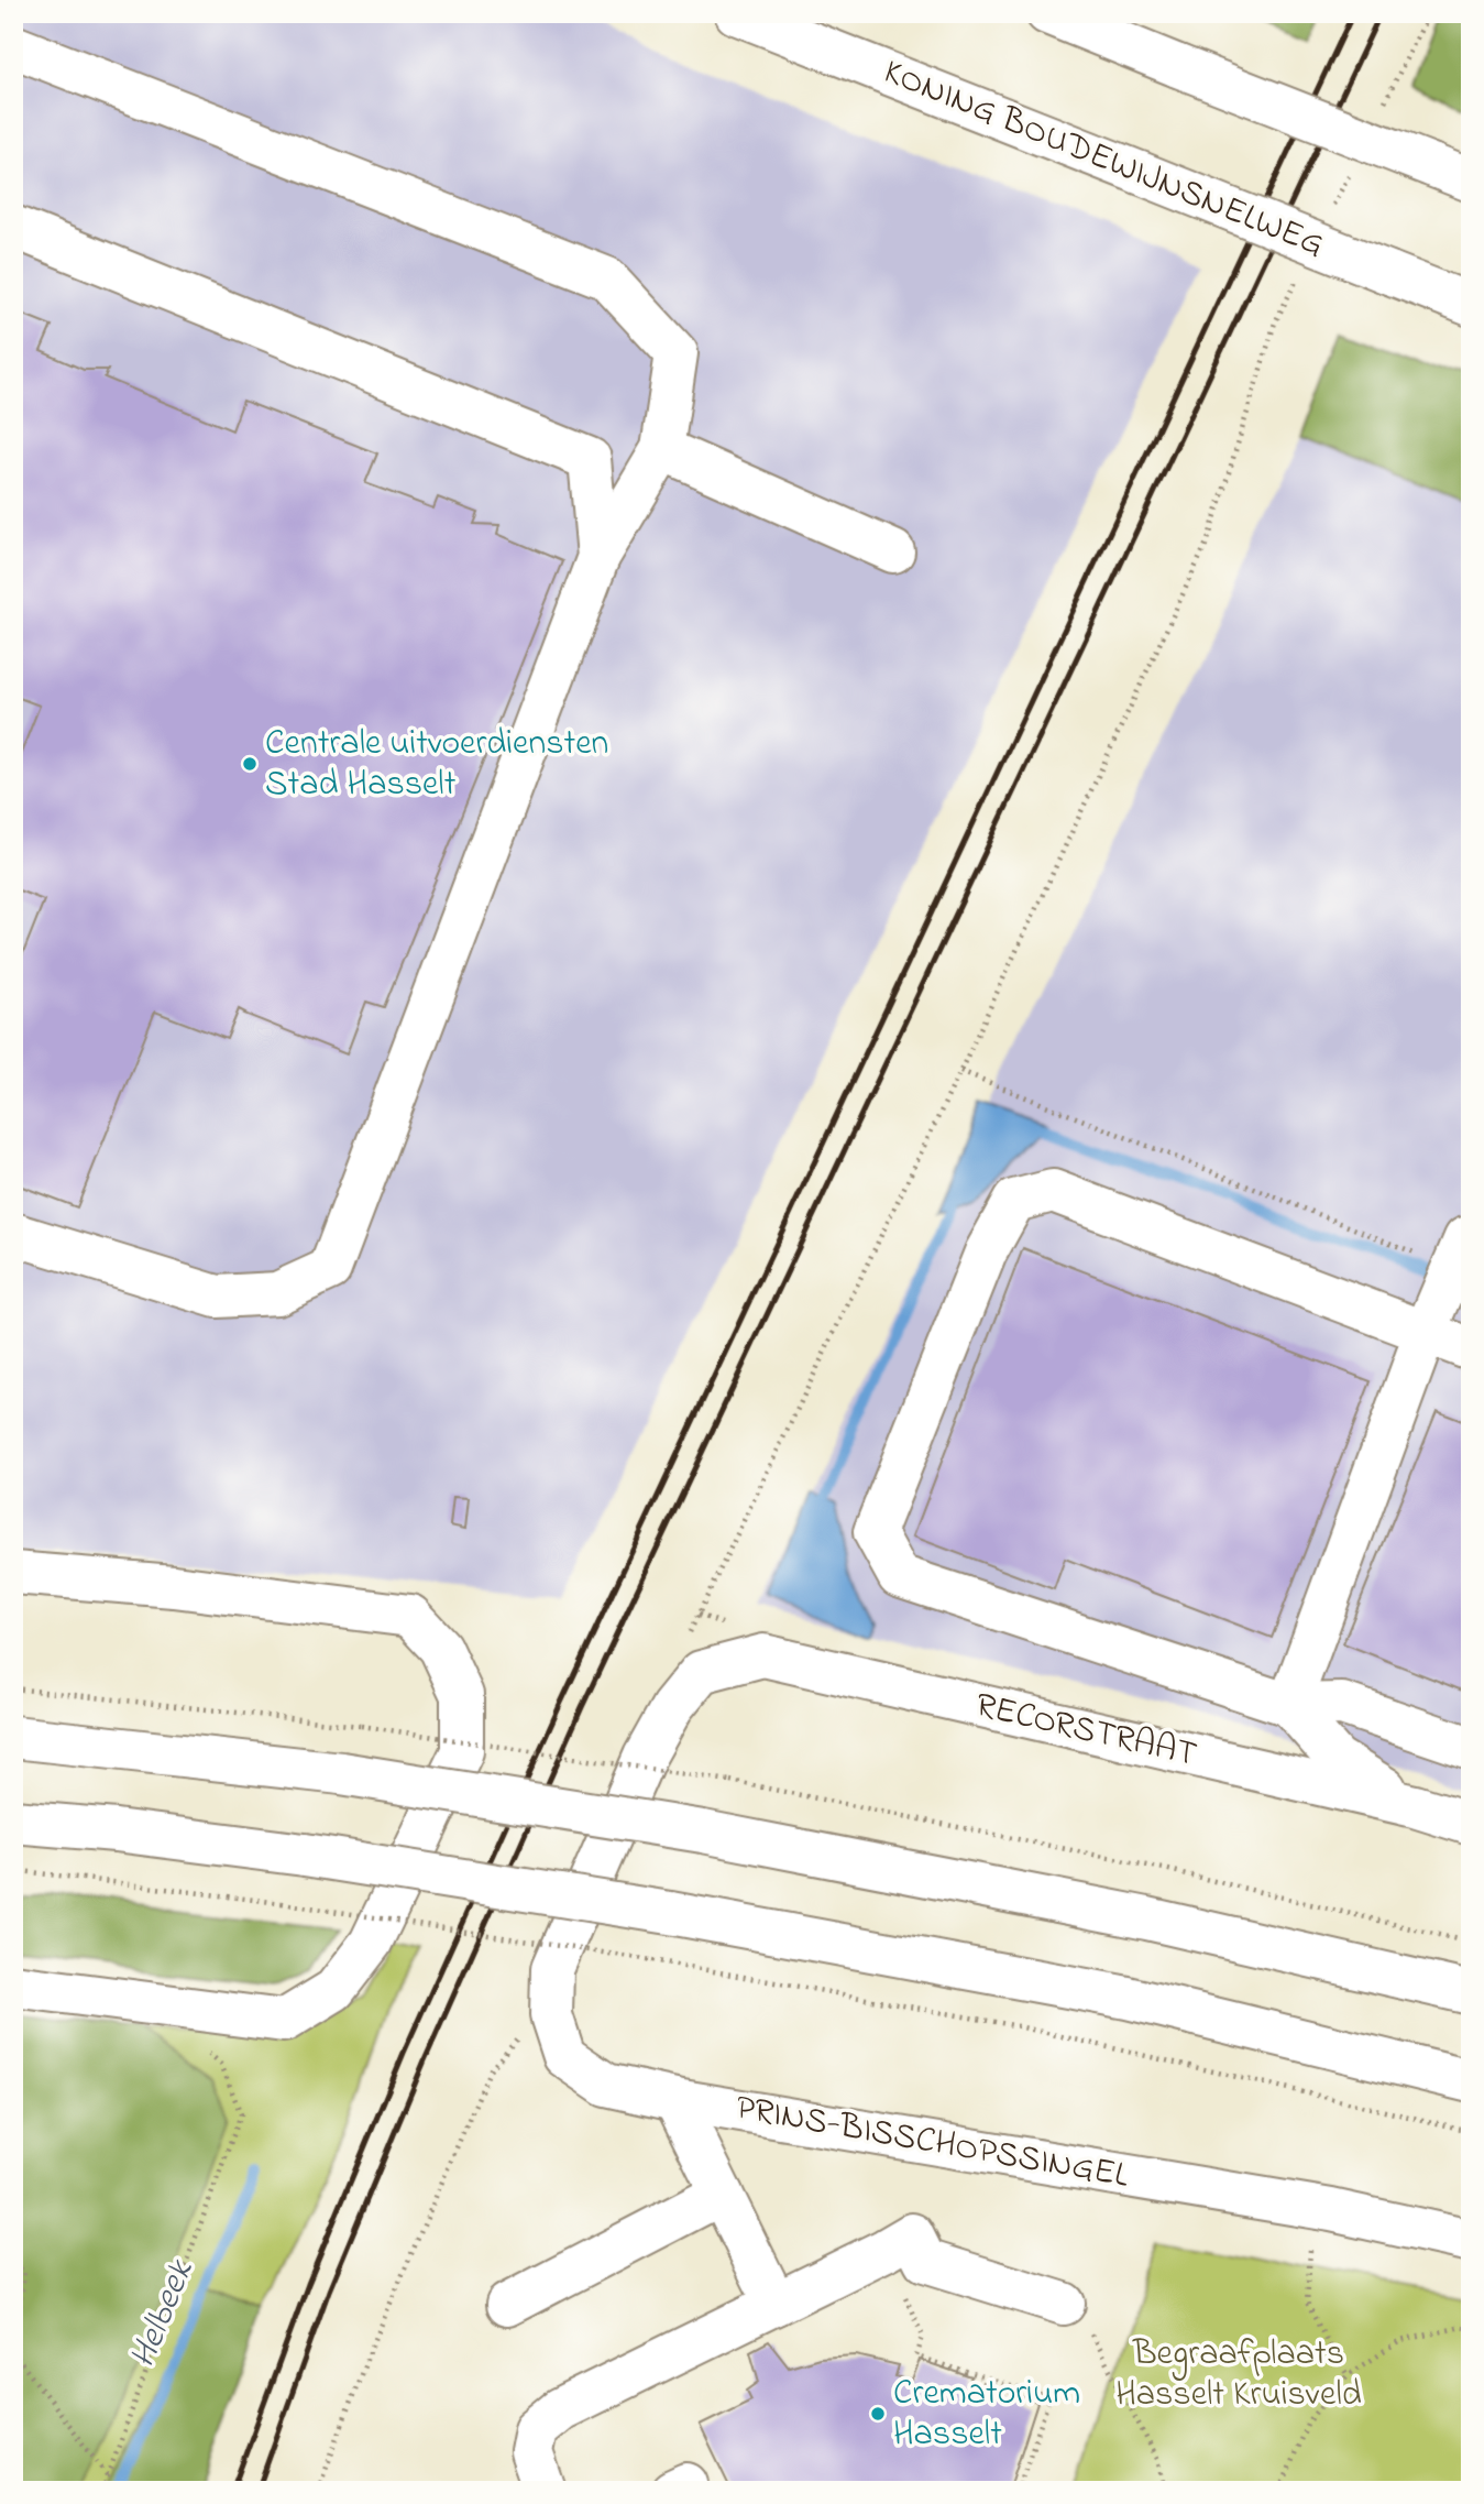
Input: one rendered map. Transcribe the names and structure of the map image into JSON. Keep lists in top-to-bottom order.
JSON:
{
  "streets": {
    "main road": ["KONING BOUDEWIJNSNELWEG", "RECORSTRAAT", "PRINS-BISSCHOPSSINGEL"]
  },
  "crossings": [
    ["RECORSTRAAT", "PRINS-BISSCHOPSSINGEL"]
  ],
  "water": ["Helbeek"],
  "parks": ["Begraafplaats Hasselt Kruisveld"],
  "places": ["Centrale uitvoerdiensten Stad Hasselt", "Crematorium Hasselt"]
}
